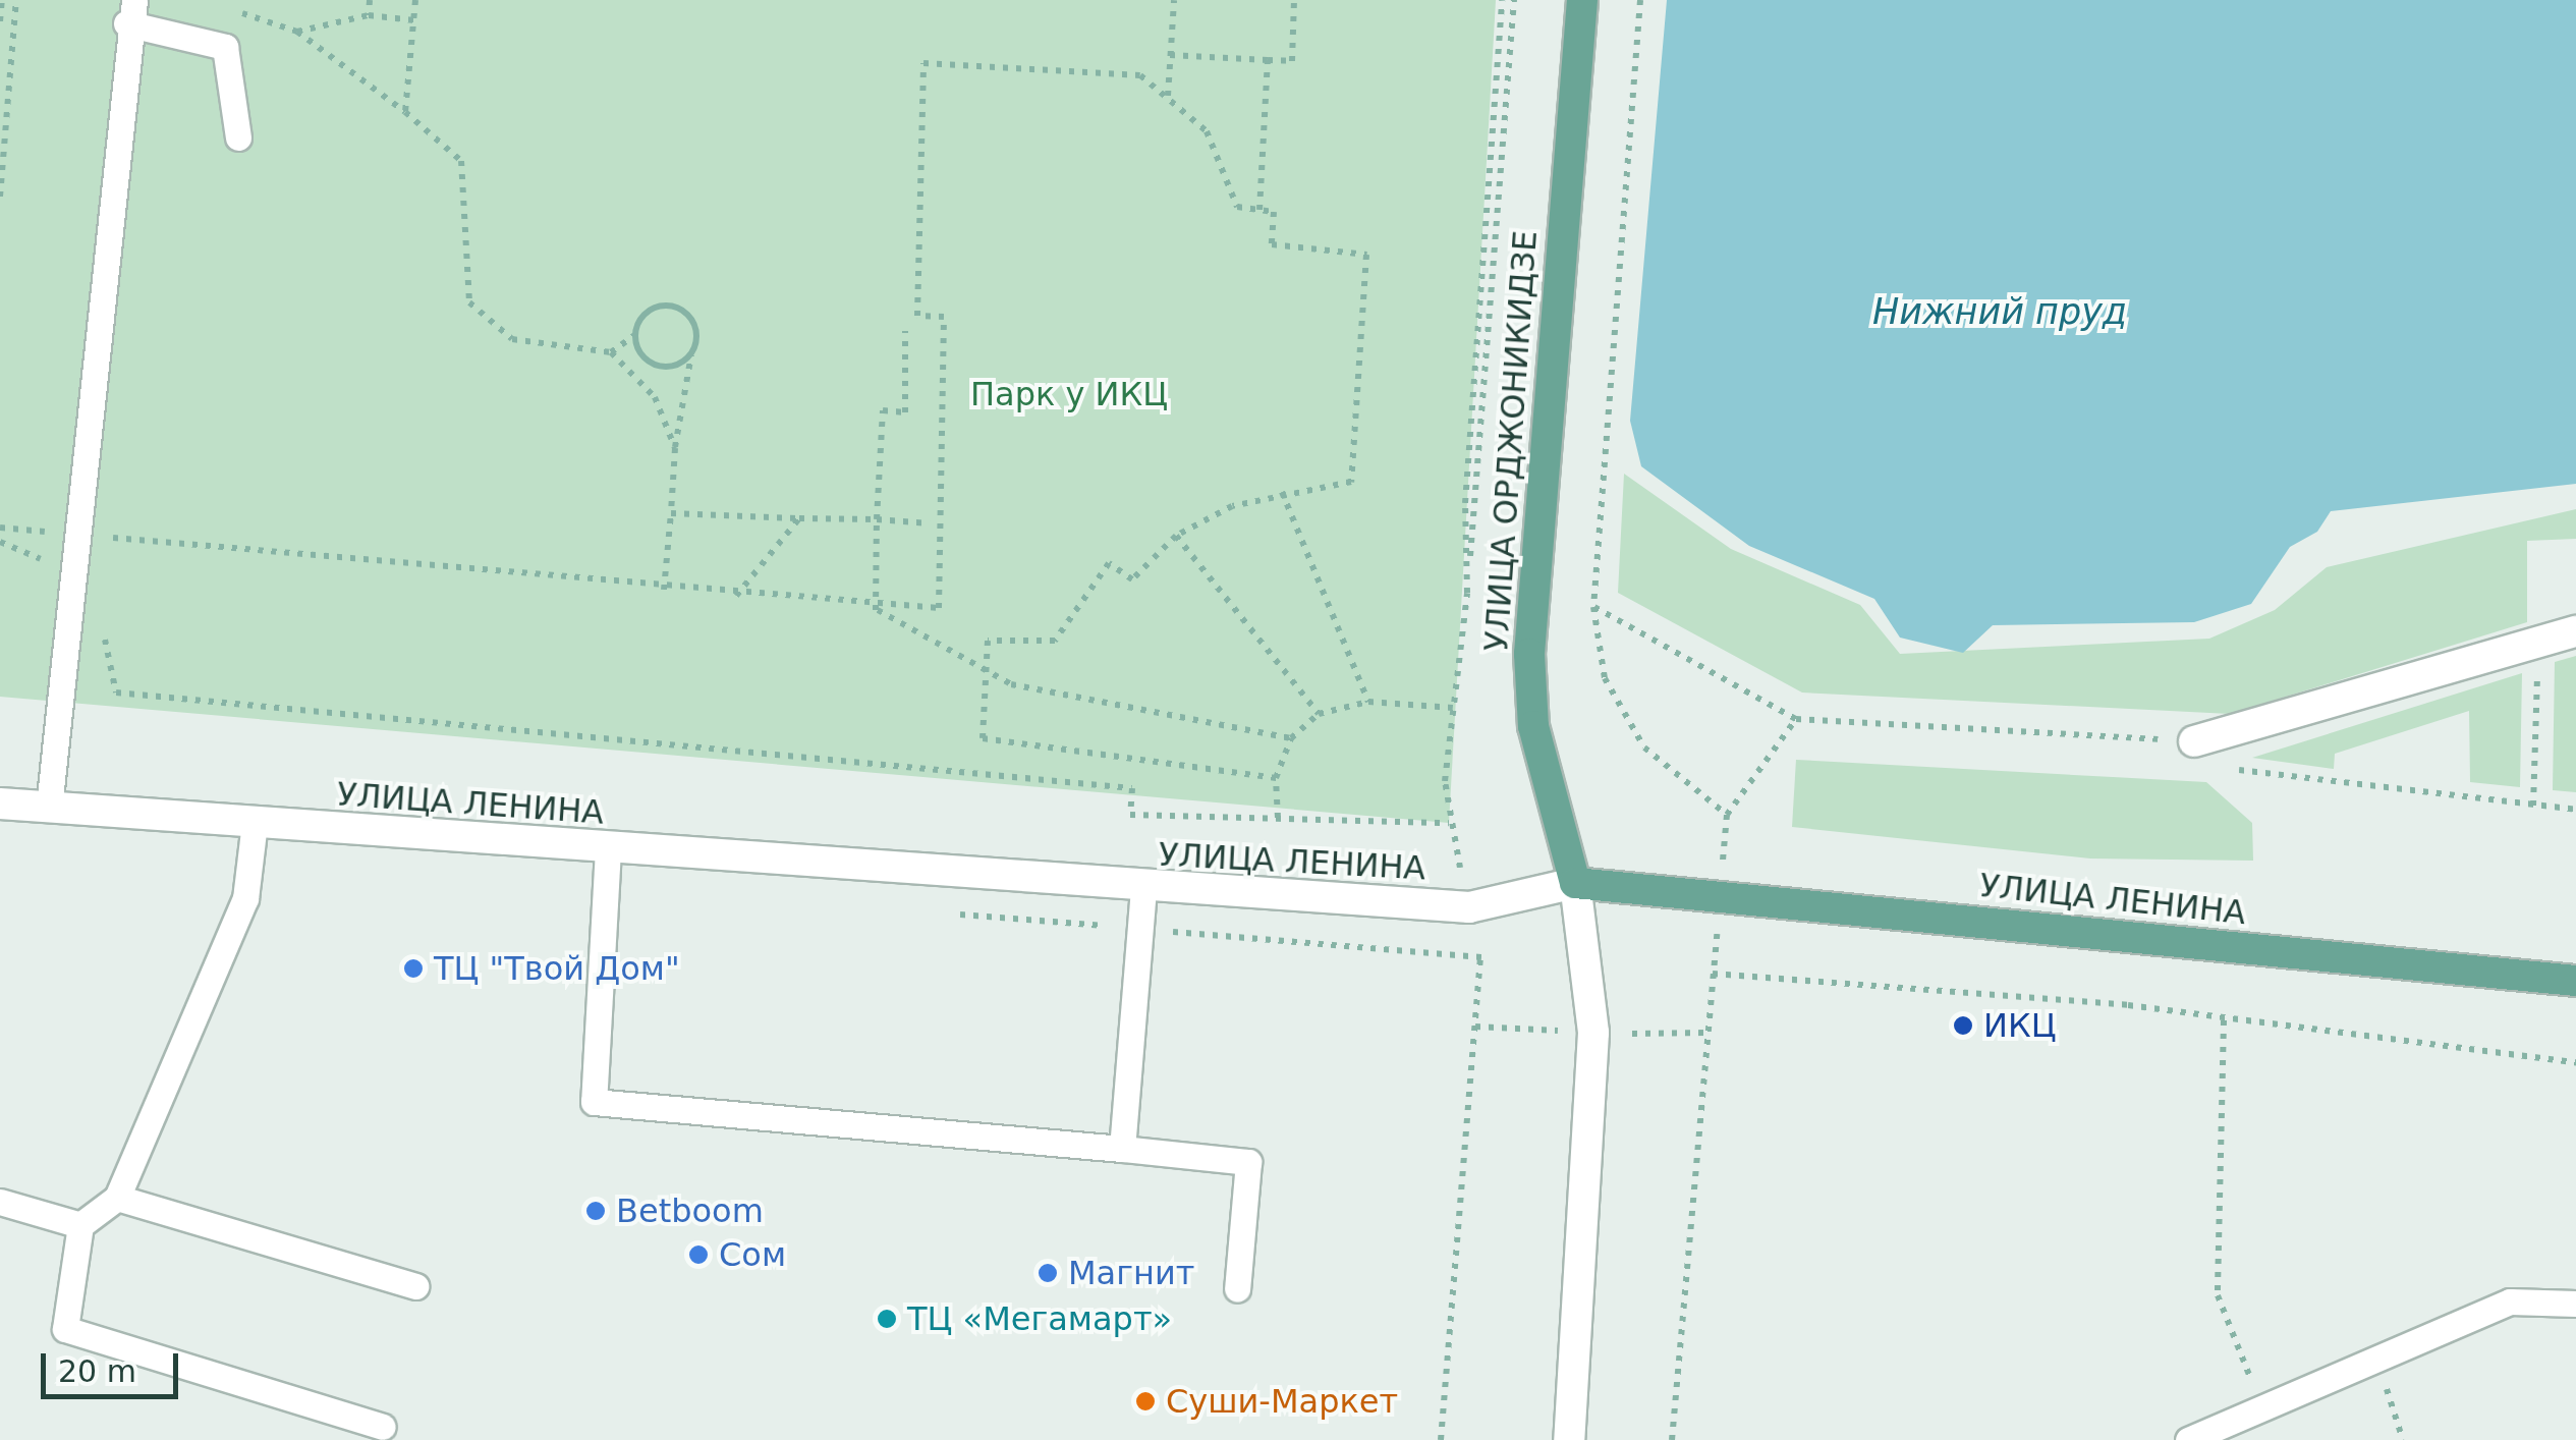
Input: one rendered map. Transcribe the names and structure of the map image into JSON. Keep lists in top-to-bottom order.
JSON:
{
  "streets": {
    "main road": ["УЛИЦА ОРДЖОНИКИДЗЕ", "УЛИЦА ЛЕНИНА"]
  },
  "crossings": [
    ["УЛИЦА ОРДЖОНИКИДЗЕ", "УЛИЦА ЛЕНИНА"]
  ],
  "water": ["Нижний пруд"],
  "parks": ["Парк у ИКЦ"],
  "places": [
    "ТЦ \"Твой Дом\"",
    "ИКЦ",
    "Betboom",
    "Сом",
    "Магнит",
    "ТЦ «Мегамарт»",
    "Суши-Маркет"
  ],
  "scale_bar": "20 m"
}
